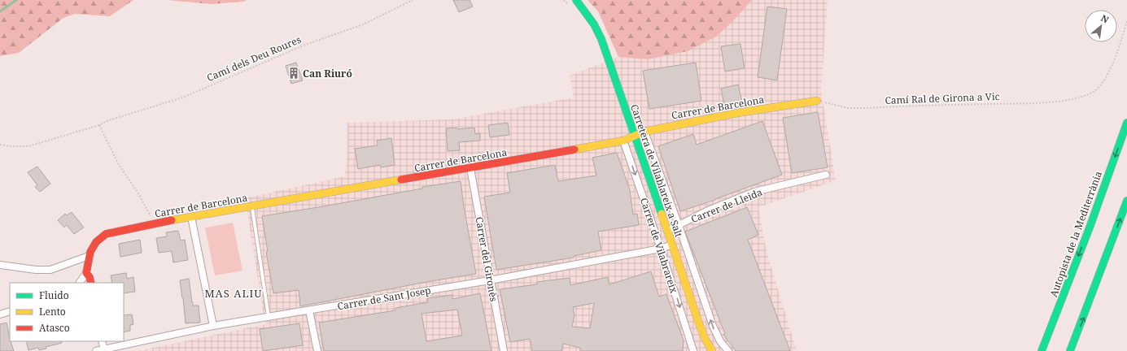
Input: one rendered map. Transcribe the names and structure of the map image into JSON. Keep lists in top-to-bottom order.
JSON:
{
  "streets": {
    "main road": ["Carrer de Barcelona", "Carretera de Vilablareix a Salt", "Autopista de la Mediterrània"],
    "street": [
      "Carrer de Lleida",
      "Carrer de Vilabrareix",
      "Carrer del Gironès",
      "Carrer de Sant Josep"
    ],
    "path": ["Camí dels Deu Roures", "Camí Ral de Girona a Vic"]
  },
  "crossings": [
    ["Camí Ral de Girona a Vic", "Carrer de Barcelona"],
    ["Carrer de Barcelona", "Carretera de Vilablareix a Salt"],
    ["Carrer de Barcelona", "Carrer de Vilabrareix"],
    ["Carrer de Barcelona", "Carrer del Gironès"],
    ["Carretera de Vilablareix a Salt", "Carrer de Lleida"],
    ["Carretera de Vilablareix a Salt", "Carrer de Sant Josep"],
    ["Carrer de Vilabrareix", "Carrer de Sant Josep"],
    ["Carrer del Gironès", "Carrer de Sant Josep"]
  ],
  "districts": ["MAS ALIU"],
  "places": {
    "building": ["Can Riuró"]
  },
  "legend": ["Fluido", "Lento", "Atasco"],
  "north": "top right"
}
